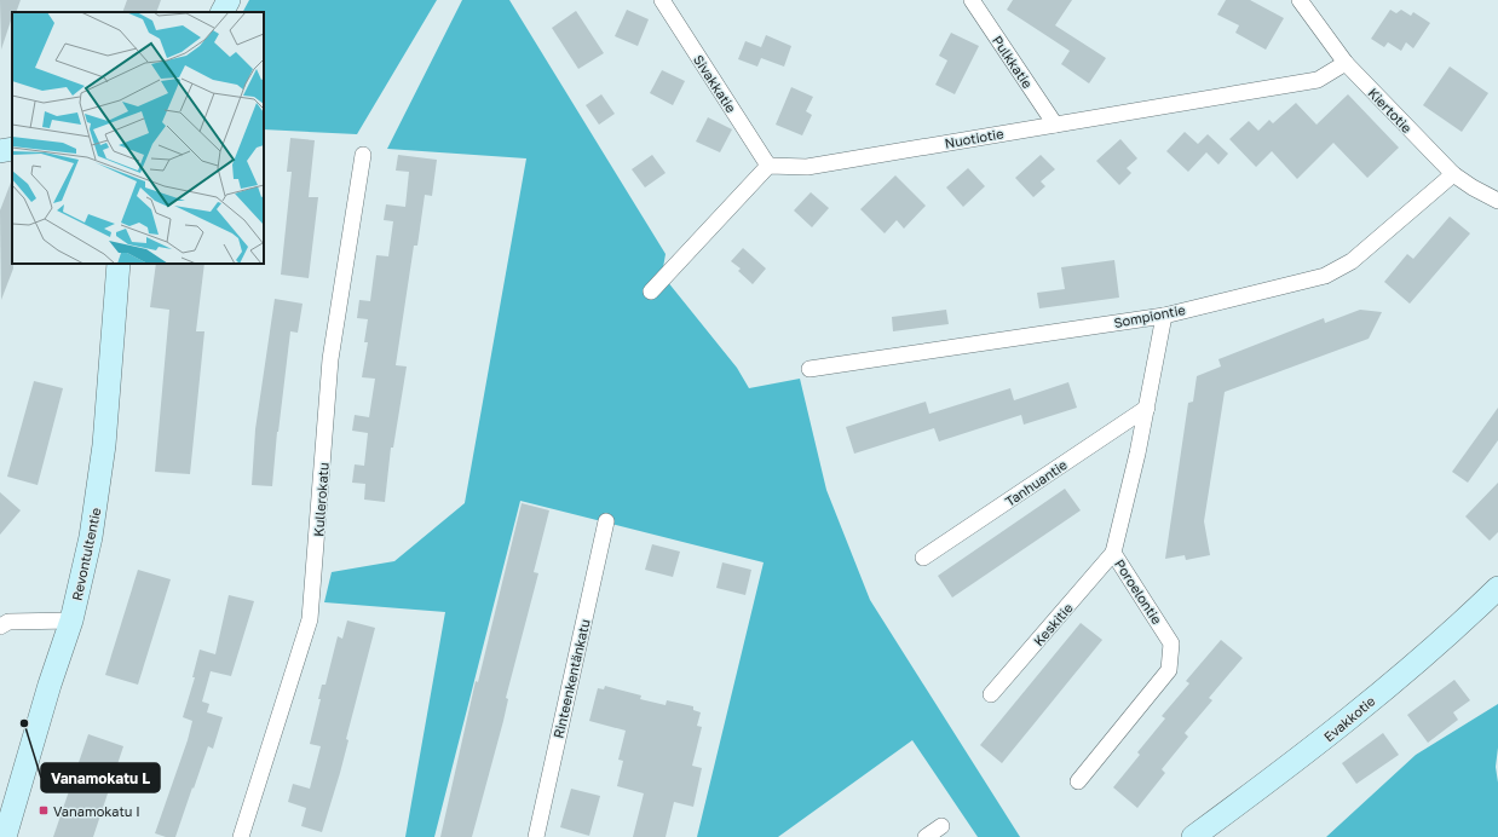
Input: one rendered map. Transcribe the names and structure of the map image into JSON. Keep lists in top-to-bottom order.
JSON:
{
  "streets": {
    "street": [
      "Pulkkatie",
      "Sivakkatie",
      "Kiertotie",
      "Nuotiotie",
      "Sompiontie",
      "Tanhuantie",
      "Kullerokatu",
      "Revontultentie",
      "Poroelontie",
      "Keskitie",
      "Rinteenkentänkatu",
      "Evakkotie"
    ]
  },
  "crossings": [
    ["Pulkkatie", "Nuotiotie"],
    ["Sivakkatie", "Nuotiotie"],
    ["Kiertotie", "Nuotiotie"],
    ["Kiertotie", "Sompiontie"],
    ["Sompiontie", "Poroelontie"],
    ["Tanhuantie", "Poroelontie"],
    ["Poroelontie", "Keskitie"]
  ],
  "places": {
    "other": ["Vanamokatu L"],
    "transit": ["Vanamokatu I"]
  }
}
